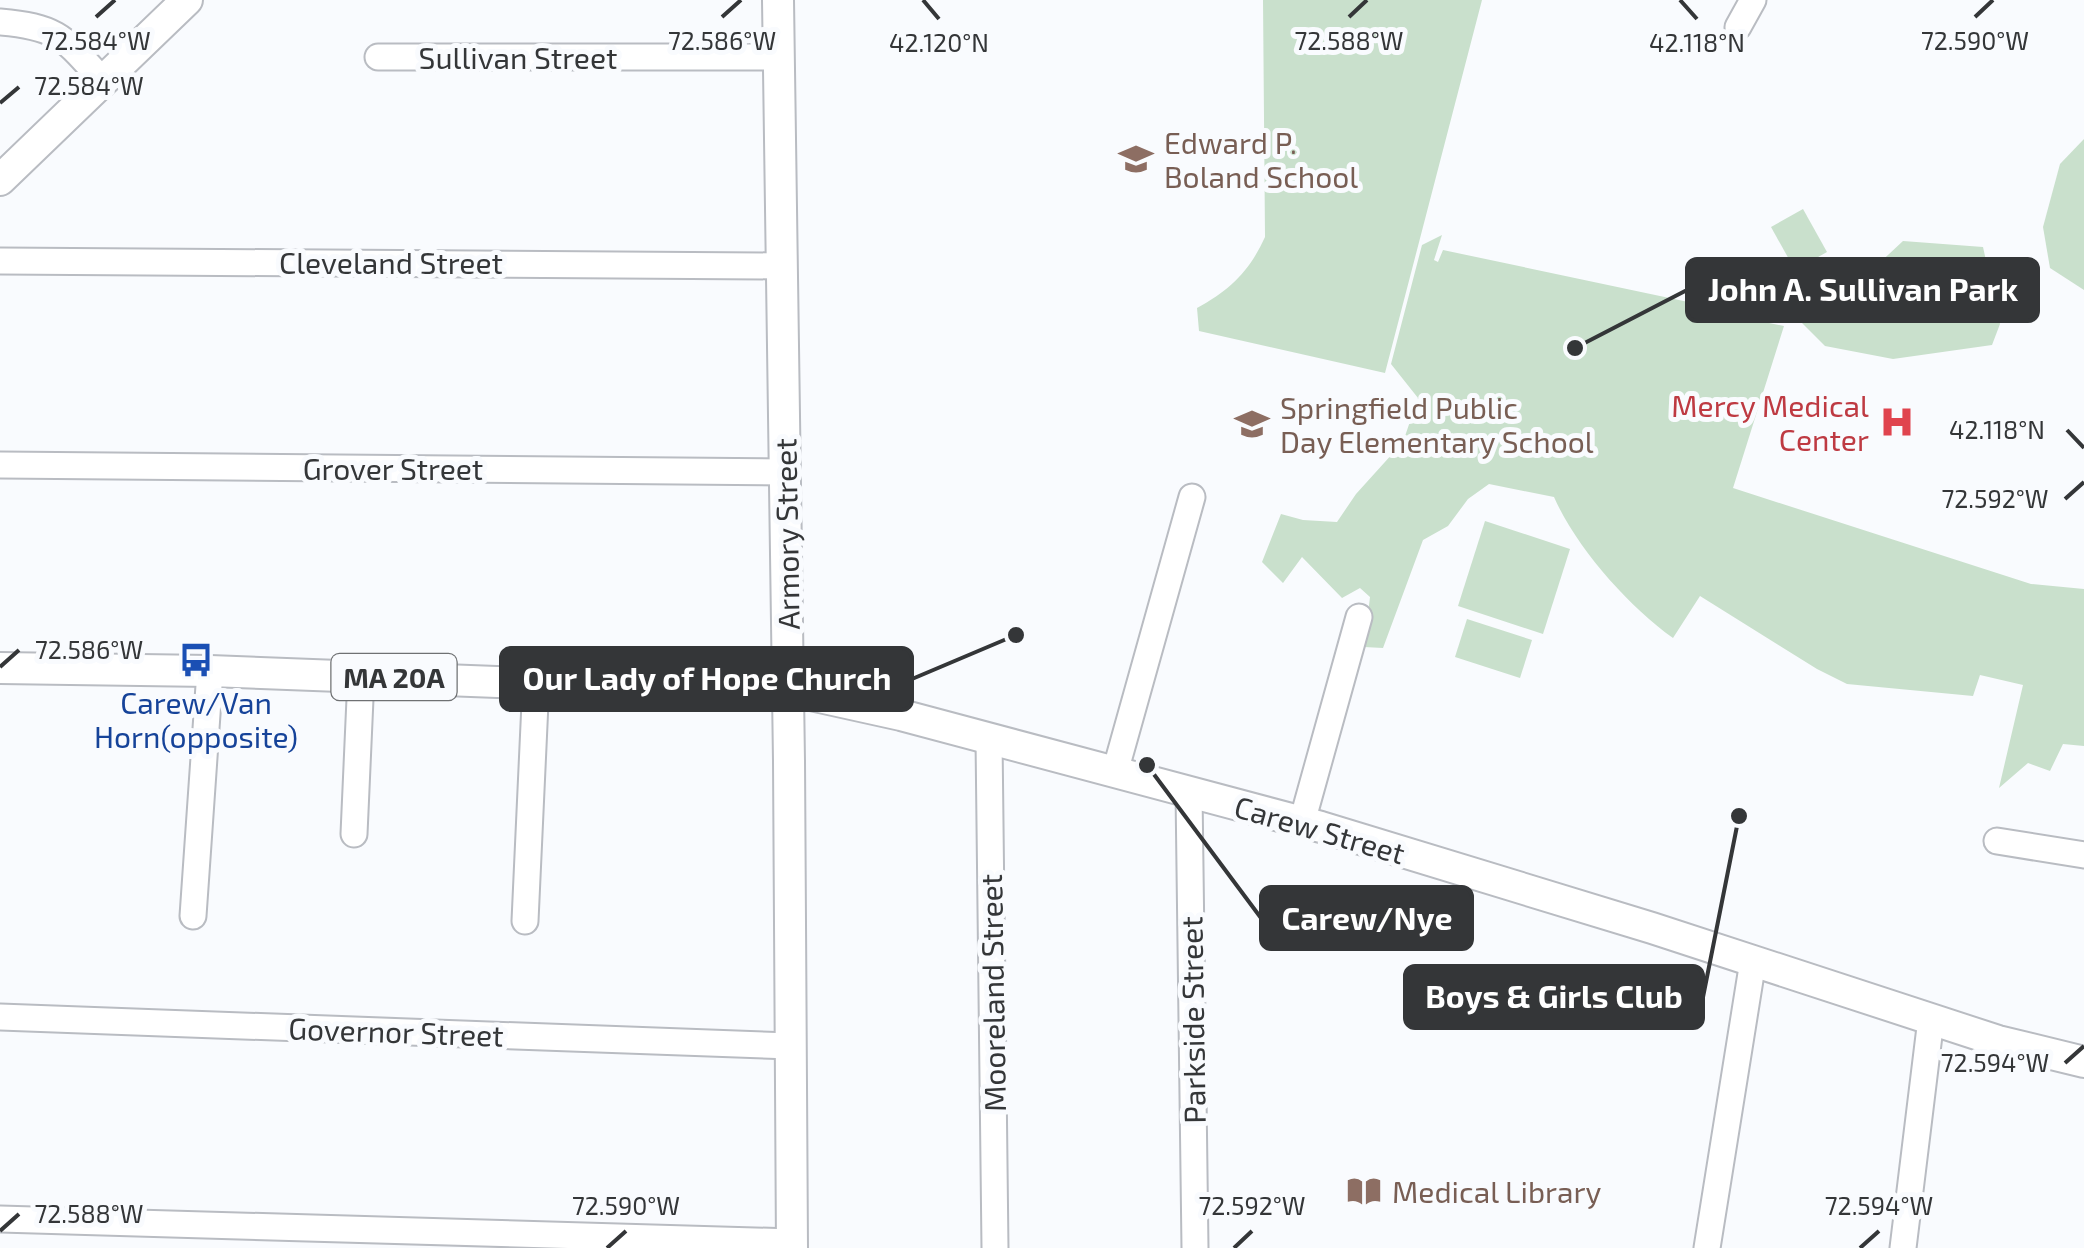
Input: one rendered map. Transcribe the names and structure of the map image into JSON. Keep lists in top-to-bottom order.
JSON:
{
  "streets": {
    "main road": ["Armory Street", "MA 20A", "Carew Street"],
    "street": [
      "Sullivan Street",
      "Cleveland Street",
      "Grover Street",
      "Mooreland Street",
      "Parkside Street",
      "Governor Street"
    ]
  },
  "crossings": [
    ["Sullivan Street", "Armory Street"],
    ["Cleveland Street", "Armory Street"],
    ["Grover Street", "Armory Street"],
    ["Armory Street", "Carew Street"],
    ["Armory Street", "Governor Street"],
    ["Carew Street", "Mooreland Street"],
    ["Carew Street", "Parkside Street"]
  ],
  "places": {
    "school or university": ["Edward P. Boland School", "Springfield Public Day Elementary School"],
    "other": [
      "John A. Sullivan Park",
      "Our Lady of Hope Church",
      "Carew/Nye",
      "Boys & Girls Club"
    ],
    "hospital": ["Mercy Medical Center"],
    "bus stop": ["Carew/Van Horn(opposite)"],
    "library": ["Medical Library"]
  },
  "coordinates": [
    "72.584°W",
    "72.586°W",
    "72.588°W",
    "72.590°W",
    "42.120°N",
    "42.118°N",
    "72.592°W",
    "72.594°W"
  ]
}
